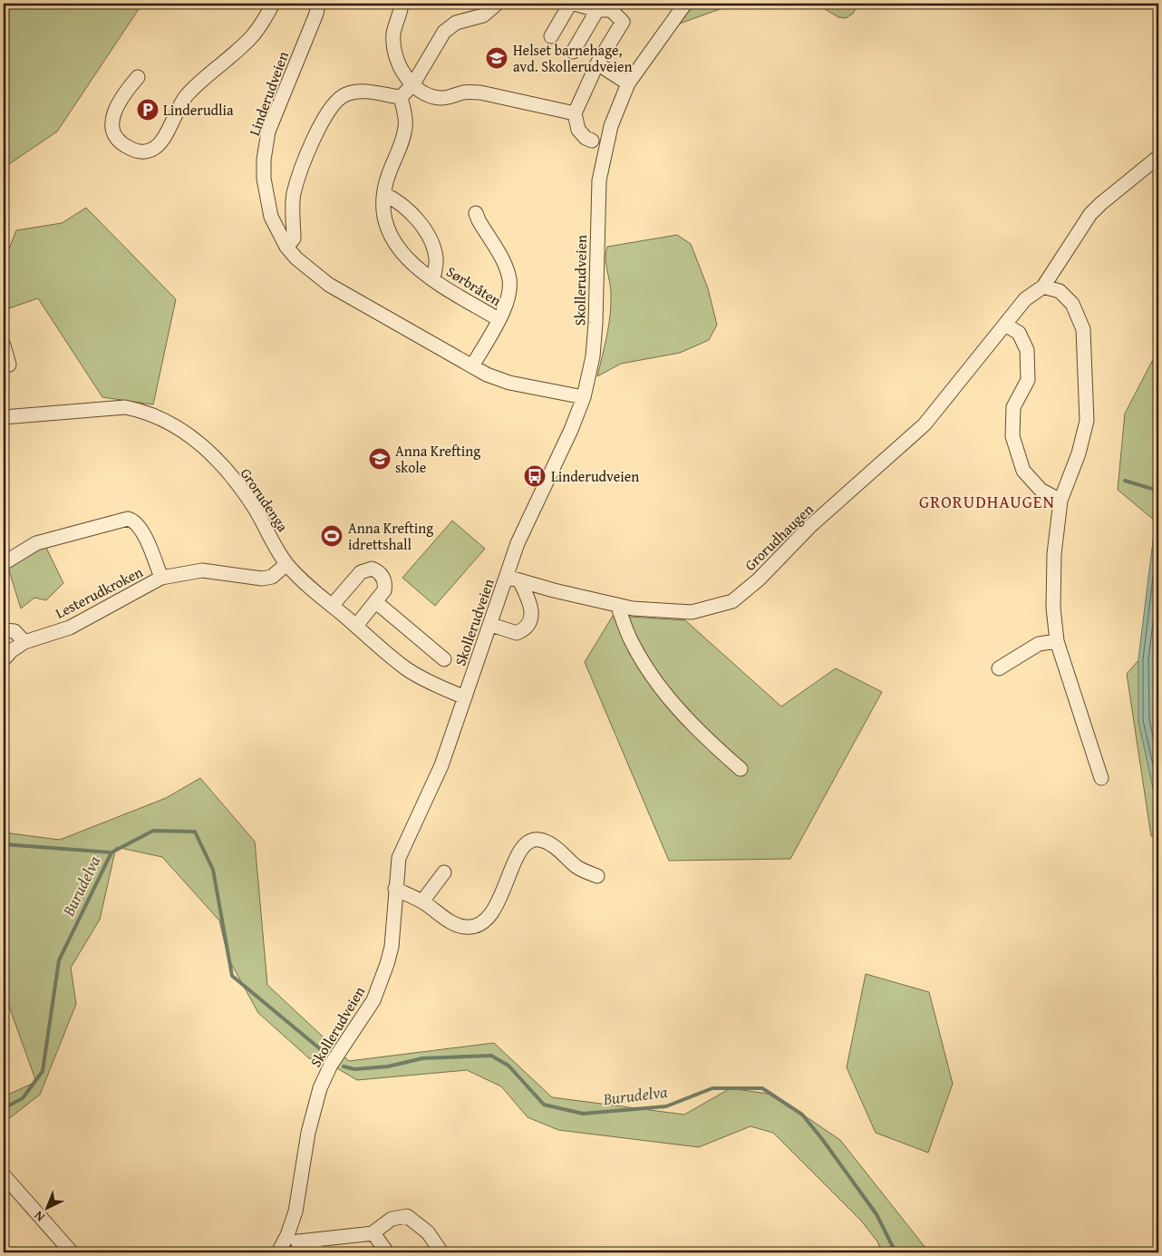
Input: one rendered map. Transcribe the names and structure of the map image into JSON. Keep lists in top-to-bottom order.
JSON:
{
  "streets": {
    "street": [
      "Linderudveien",
      "Skollerudveien",
      "Sørbråten",
      "Grorudenga",
      "Grorudhaugen",
      "Lesterudkroken"
    ]
  },
  "crossings": [
    ["Linderudveien", "Skollerudveien"],
    ["Linderudveien", "Sørbråten"],
    ["Skollerudveien", "Grorudenga"],
    ["Skollerudveien", "Grorudhaugen"],
    ["Grorudenga", "Lesterudkroken"]
  ],
  "districts": ["GRORUDHAUGEN"],
  "water": ["Burudelva"],
  "places": {
    "school or university": ["Helset barnehage, avd. Skollerudveien", "Anna Krefting skole"],
    "parking": ["Linderudlia"],
    "bus stop": ["Linderudveien"],
    "sports": ["Anna Krefting idrettshall"]
  },
  "north": "bottom left"
}
